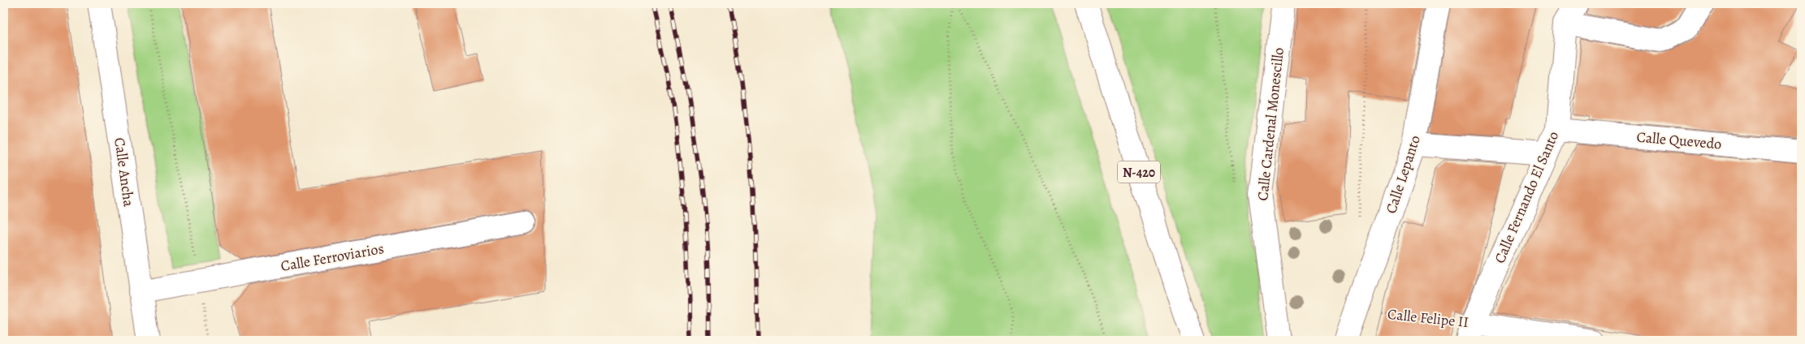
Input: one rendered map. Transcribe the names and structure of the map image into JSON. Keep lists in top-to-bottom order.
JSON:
{
  "streets": {
    "main road": [
      "Calle Cardenal Monescillo",
      "Calle Quevedo",
      "Calle Ancha",
      "N-420",
      "Calle Lepanto",
      "Calle Fernando El Santo",
      "Calle Ferroviarios",
      "Calle Felipe II"
    ]
  },
  "crossings": [
    ["Calle Quevedo", "Calle Fernando El Santo"],
    ["Calle Ancha", "Calle Ferroviarios"],
    ["Calle Lepanto", "Calle Felipe II"],
    ["Calle Fernando El Santo", "Calle Felipe II"]
  ]
}
